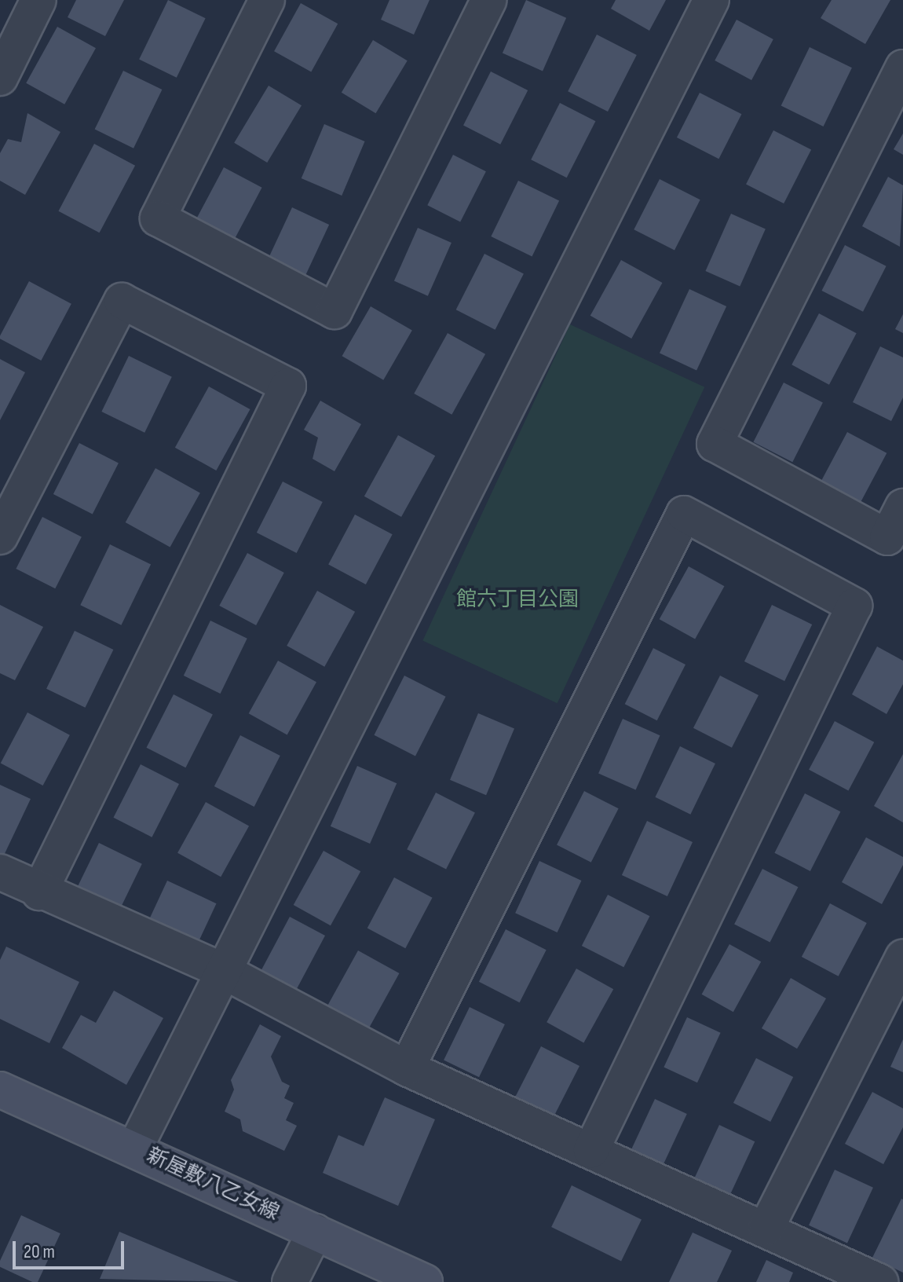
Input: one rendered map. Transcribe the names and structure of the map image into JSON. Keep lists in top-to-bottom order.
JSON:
{
  "streets": {
    "street": ["新屋敷八乙女線"]
  },
  "parks": ["館六丁目公園"],
  "scale_bar": "20 m"
}
